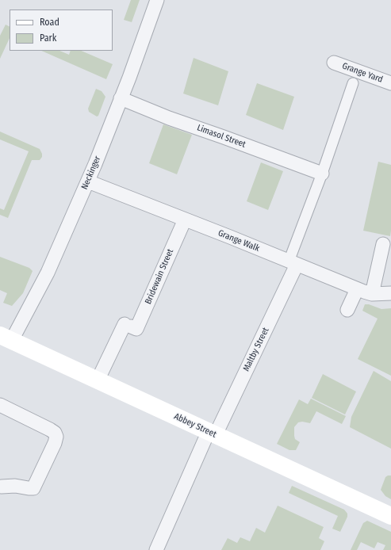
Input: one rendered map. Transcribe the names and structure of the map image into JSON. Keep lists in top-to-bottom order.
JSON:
{
  "streets": {
    "main road": ["Abbey Street"],
    "street": [
      "Grange Yard",
      "Limasol Street",
      "Neckinger",
      "Grange Walk",
      "Bridewain Street",
      "Maltby Street"
    ]
  },
  "crossings": [
    ["Limasol Street", "Neckinger"],
    ["Neckinger", "Grange Walk"],
    ["Neckinger", "Abbey Street"],
    ["Grange Walk", "Bridewain Street"],
    ["Grange Walk", "Maltby Street"],
    ["Bridewain Street", "Abbey Street"],
    ["Maltby Street", "Abbey Street"]
  ],
  "legend": ["Road", "Park"]
}
